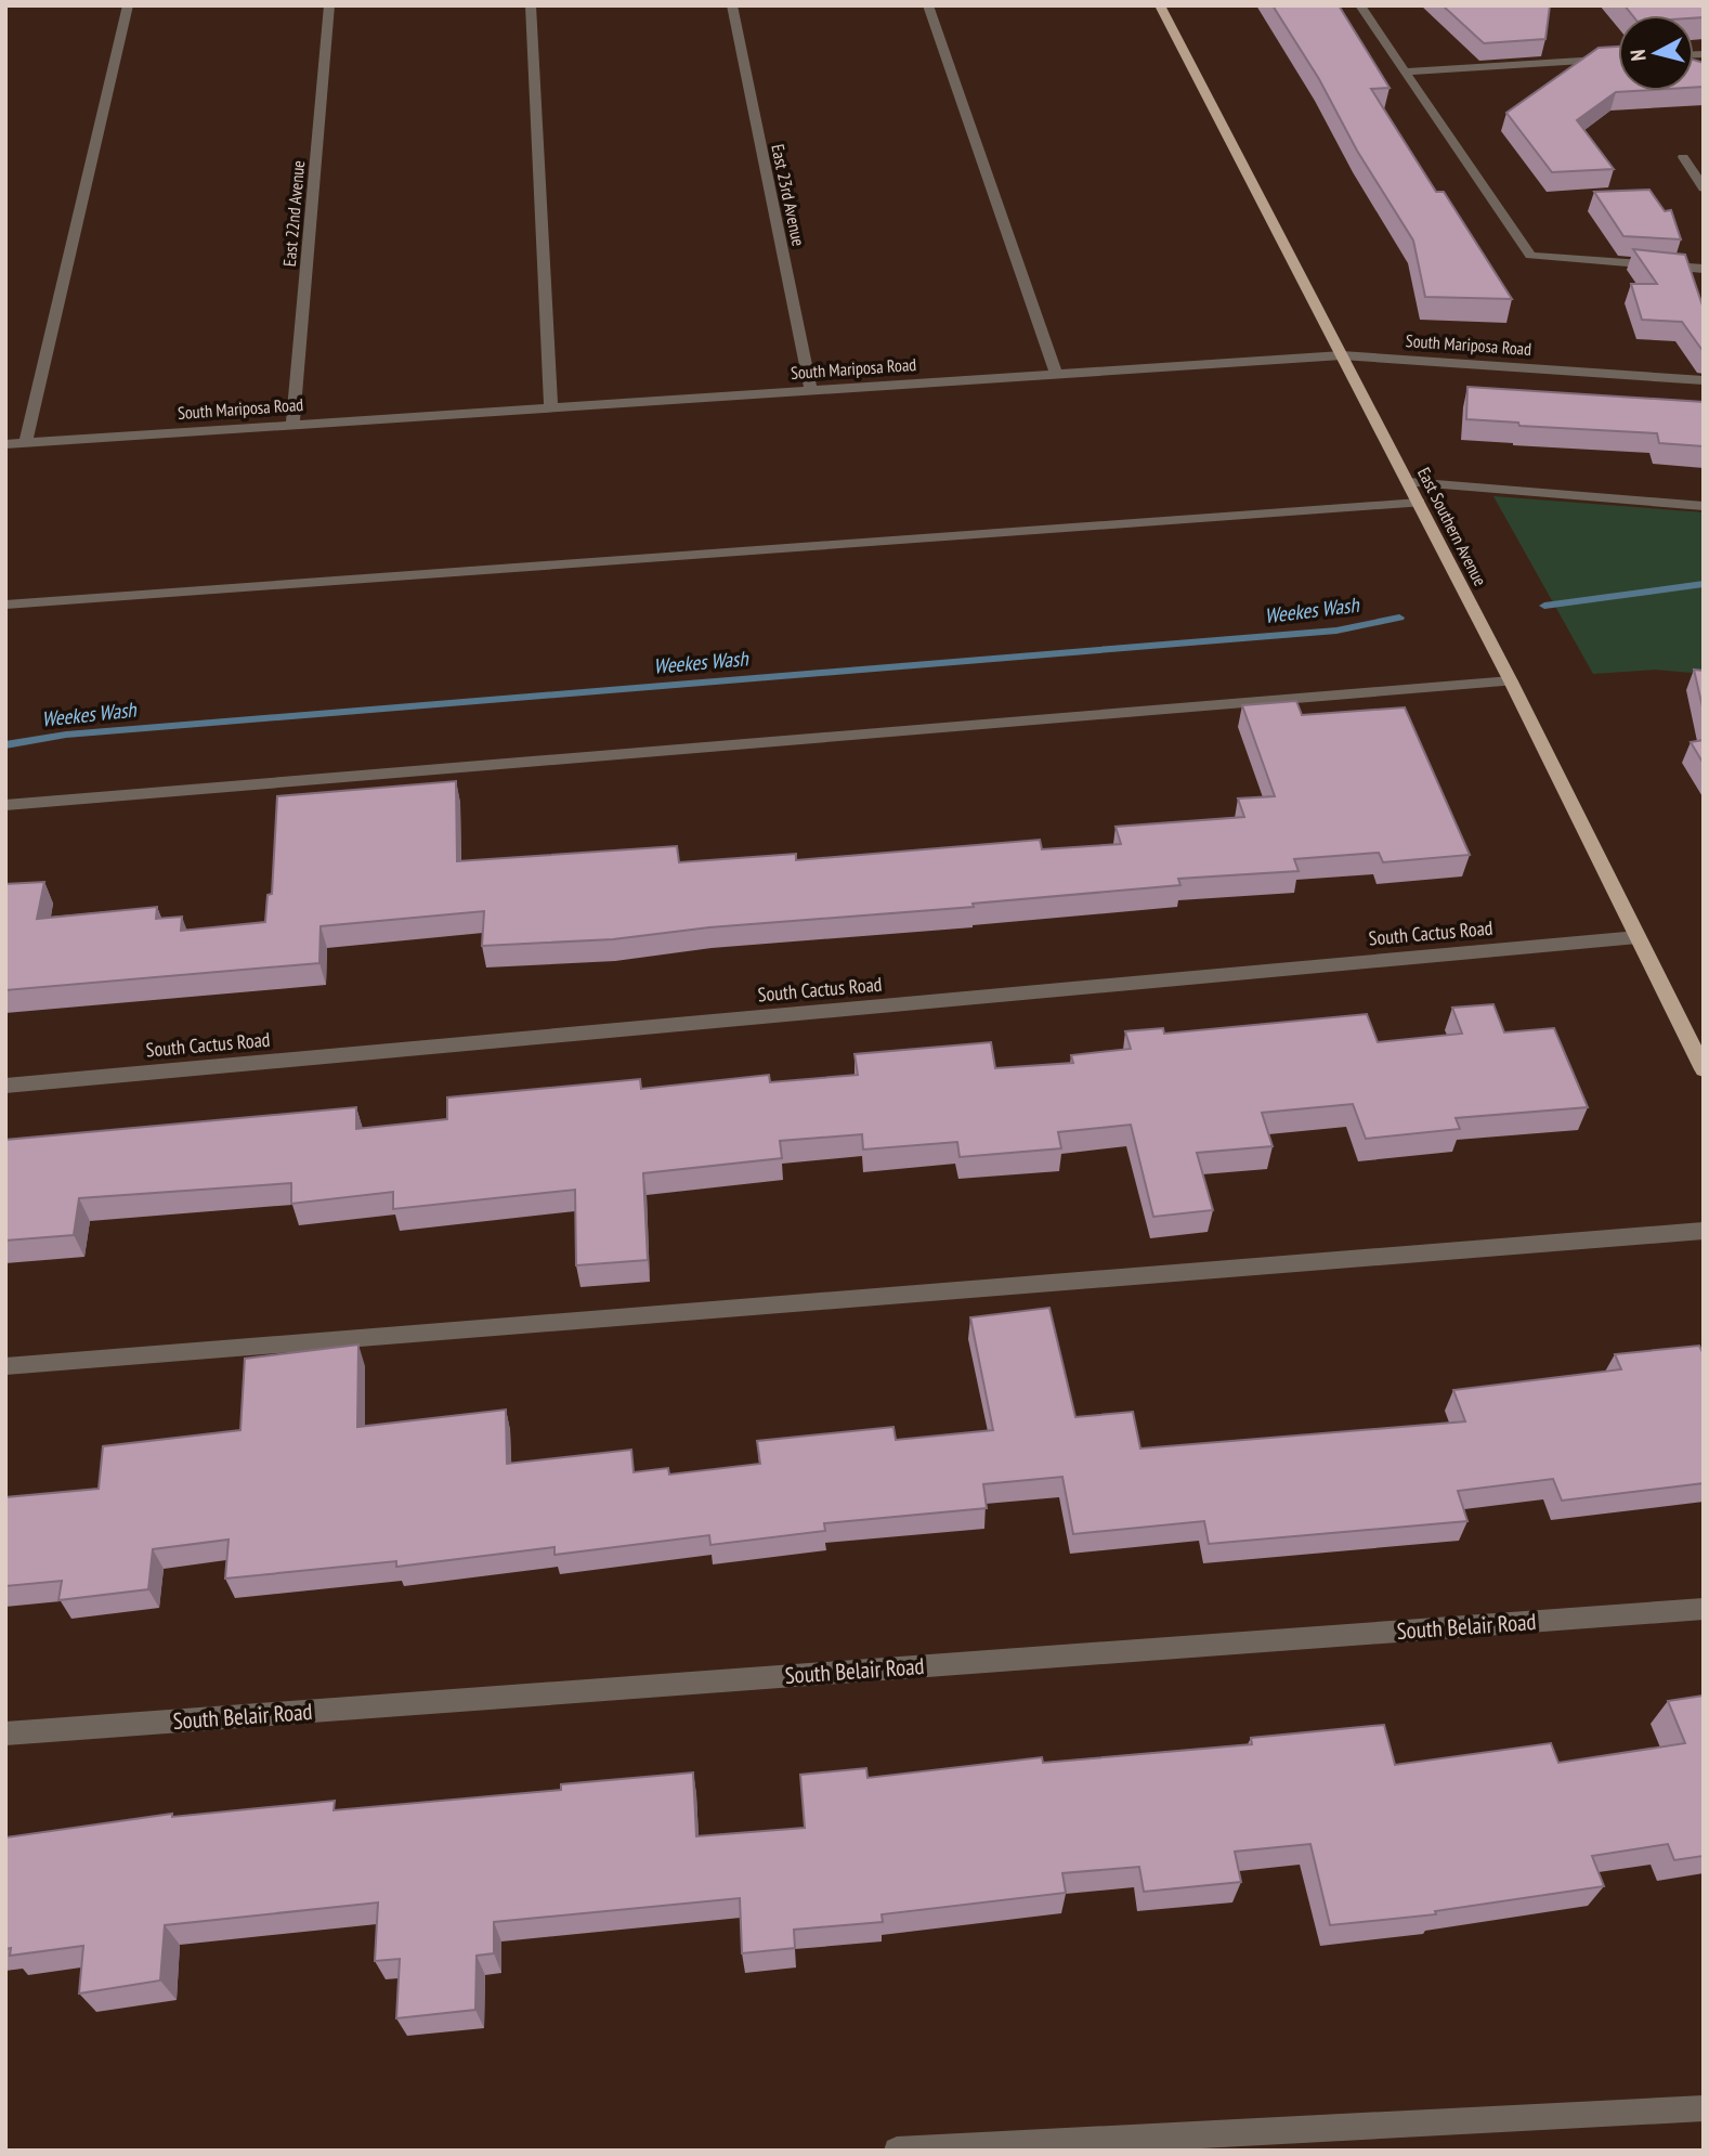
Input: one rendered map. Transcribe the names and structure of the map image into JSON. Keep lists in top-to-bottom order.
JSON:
{
  "streets": {
    "main road": ["East Southern Avenue"],
    "street": [
      "East 23rd Avenue",
      "East 22nd Avenue",
      "South Mariposa Road",
      "South Cactus Road",
      "South Belair Road"
    ]
  },
  "crossings": [
    ["East 23rd Avenue", "South Mariposa Road"],
    ["East 22nd Avenue", "South Mariposa Road"],
    ["South Mariposa Road", "East Southern Avenue"],
    ["East Southern Avenue", "South Cactus Road"]
  ],
  "water": ["Weekes Wash"],
  "north": "left"
}
